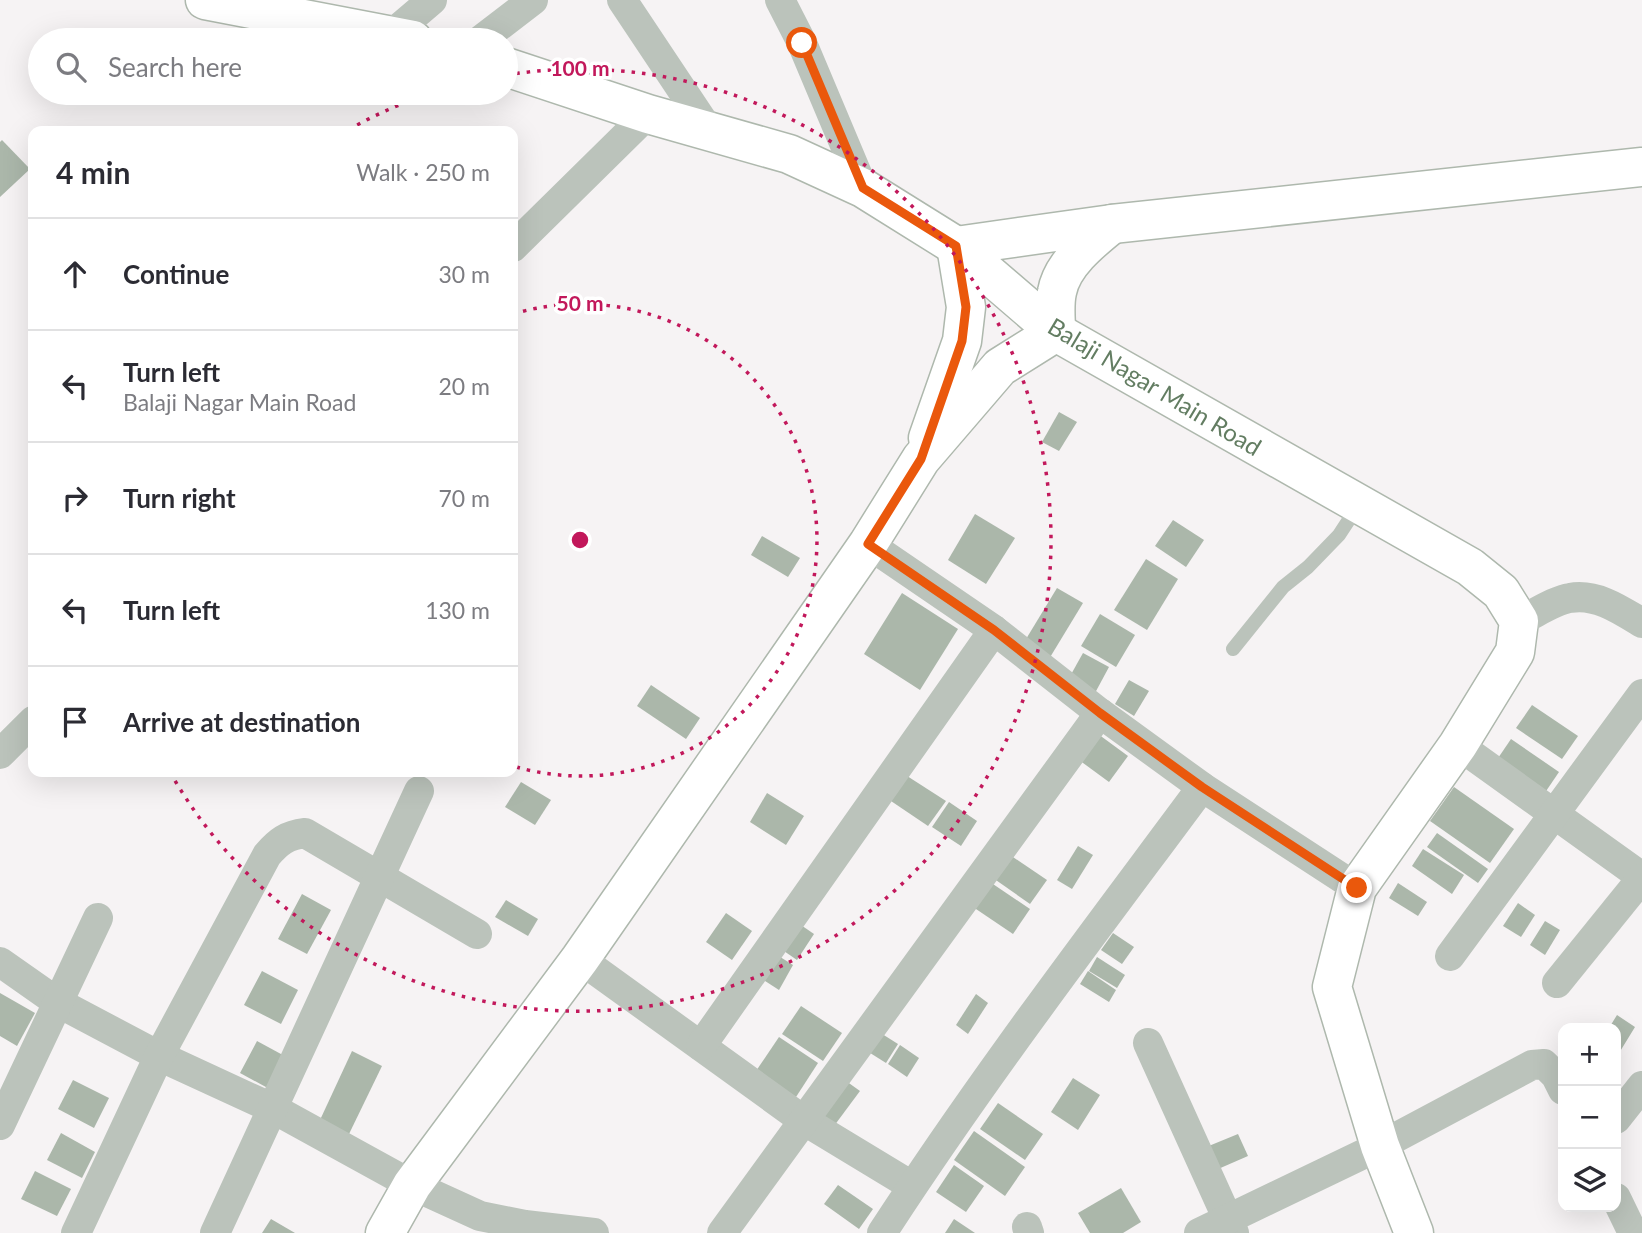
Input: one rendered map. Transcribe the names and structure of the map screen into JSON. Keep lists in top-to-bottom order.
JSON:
{
  "streets": {
    "street": ["Balaji Nagar Main Road"]
  },
  "page": {
    "search": "Search here",
    "heading": ["4 min", "Walk · 250 m"],
    "list": [
      ["Continue", "30 m"],
      ["Turn left", "Balaji Nagar Main Road", "20 m"],
      ["Turn right", "70 m"],
      ["Turn left", "130 m"],
      "Arrive at destination"
    ],
    "map_buttons": ["+", "−"]
  },
  "rings": ["100 m", "50 m"]
}
